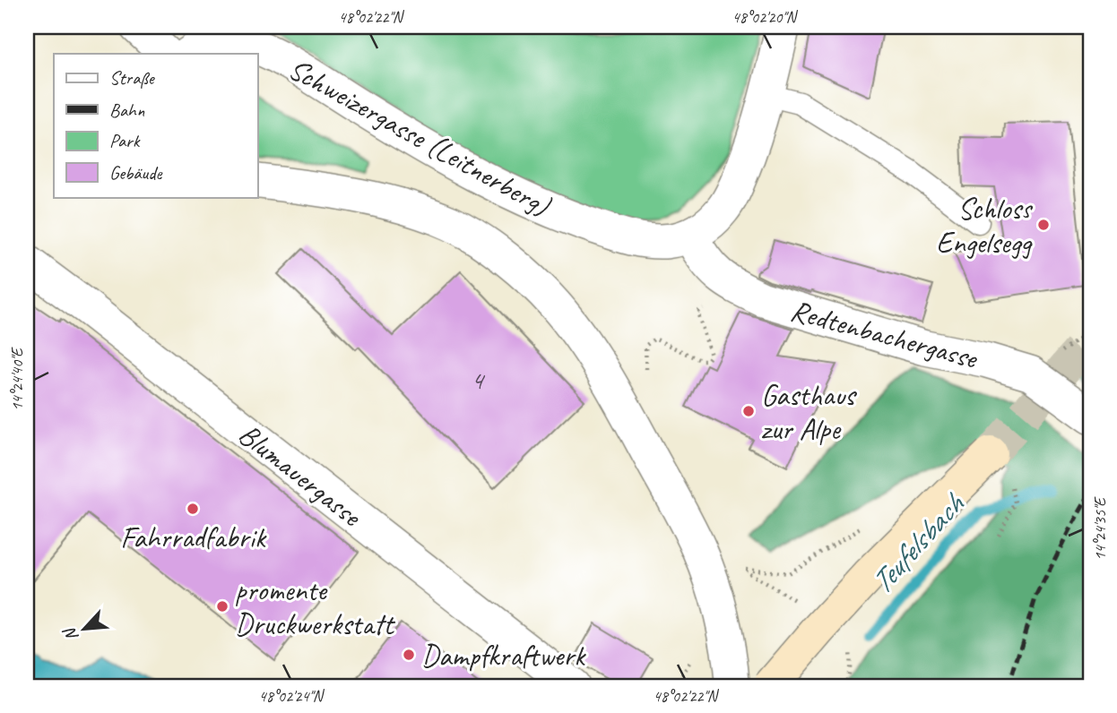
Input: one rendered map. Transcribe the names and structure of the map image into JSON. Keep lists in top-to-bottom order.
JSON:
{
  "streets": {
    "street": ["Schweizergasse (Leitnerberg)", "Redtenbachergasse", "Blumauergasse"]
  },
  "crossings": [
    ["Schweizergasse (Leitnerberg)", "Redtenbachergasse"]
  ],
  "water": ["Teufelsbach"],
  "places": [
    "Schloss Engelsegg",
    "Gasthaus zur Alpe",
    "Fahrradfabrik",
    "promente Druckwerkstatt",
    "Dampfkraftwerk"
  ],
  "house_numbers": ["4"],
  "legend": [
    "Straße",
    "Bahn",
    "Park",
    "Gebäude"
  ],
  "north": "bottom left",
  "coordinates": [
    "48°02'22\"N",
    "48°02'20\"N",
    "14°24'40\"E",
    "14°24'35\"E",
    "48°02'24\"N"
  ]
}
